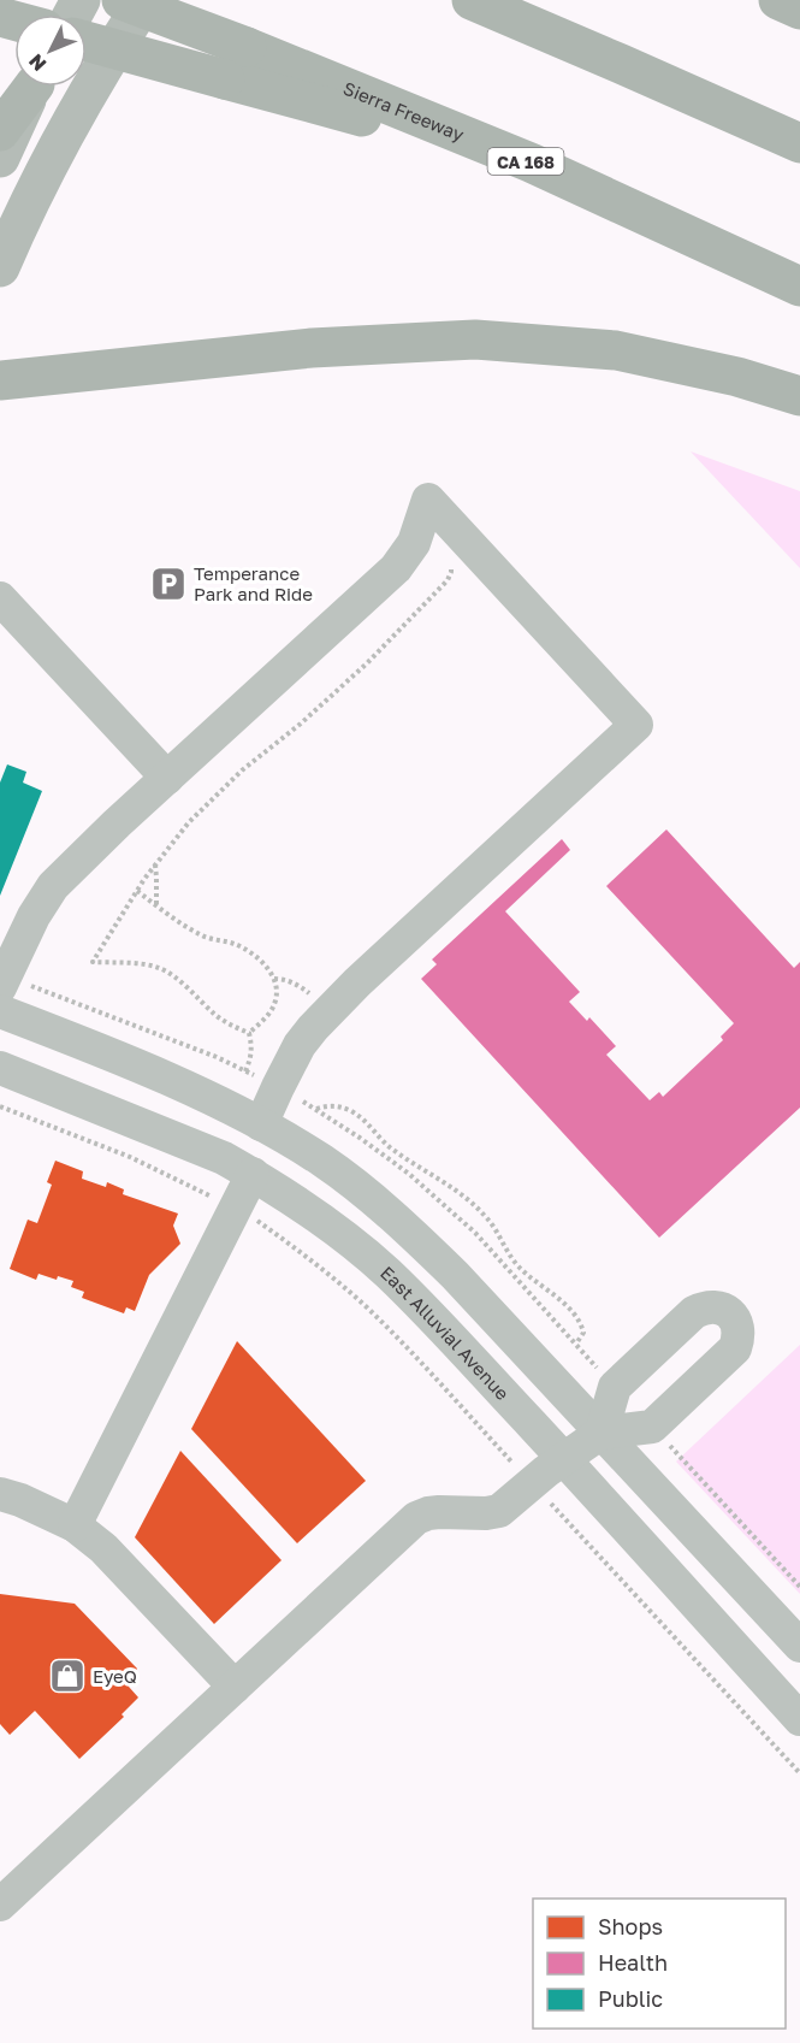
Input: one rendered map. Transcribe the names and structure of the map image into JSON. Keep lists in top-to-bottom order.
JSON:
{
  "streets": {
    "highway": ["Sierra Freeway", "CA 168"],
    "street": ["East Alluvial Avenue"]
  },
  "places": {
    "parking": ["Temperance Park and Ride"],
    "shop": ["EyeQ"]
  },
  "legend": ["Shops", "Health", "Public"],
  "north": "bottom left"
}
